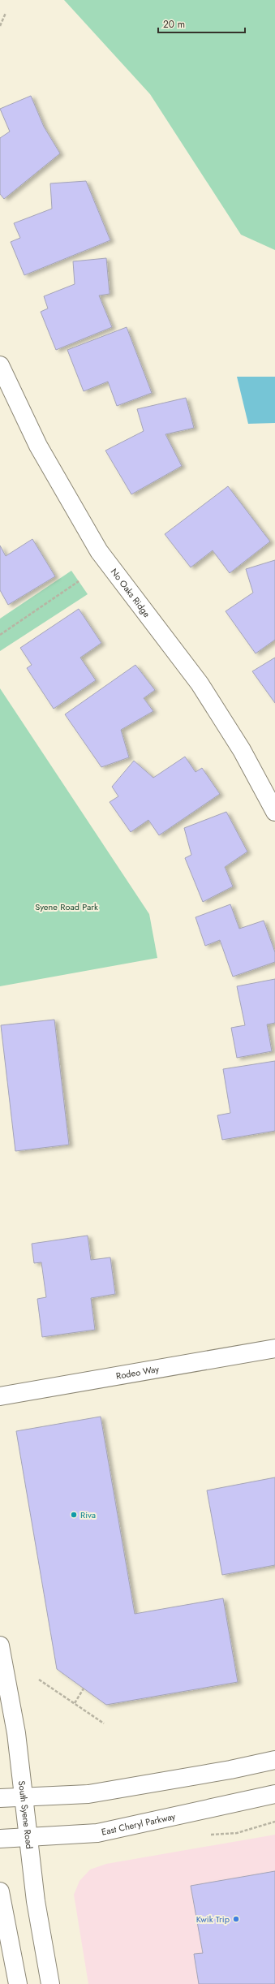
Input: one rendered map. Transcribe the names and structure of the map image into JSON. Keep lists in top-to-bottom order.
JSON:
{
  "streets": {
    "street": [
      "No Oaks Ridge",
      "Rodeo Way",
      "South Syene Road",
      "East Cheryl Parkway"
    ]
  },
  "crossings": [
    ["South Syene Road", "East Cheryl Parkway"]
  ],
  "parks": ["Syene Road Park"],
  "places": ["Riva", "Kwik Trip"],
  "scale_bar": "20 m"
}
